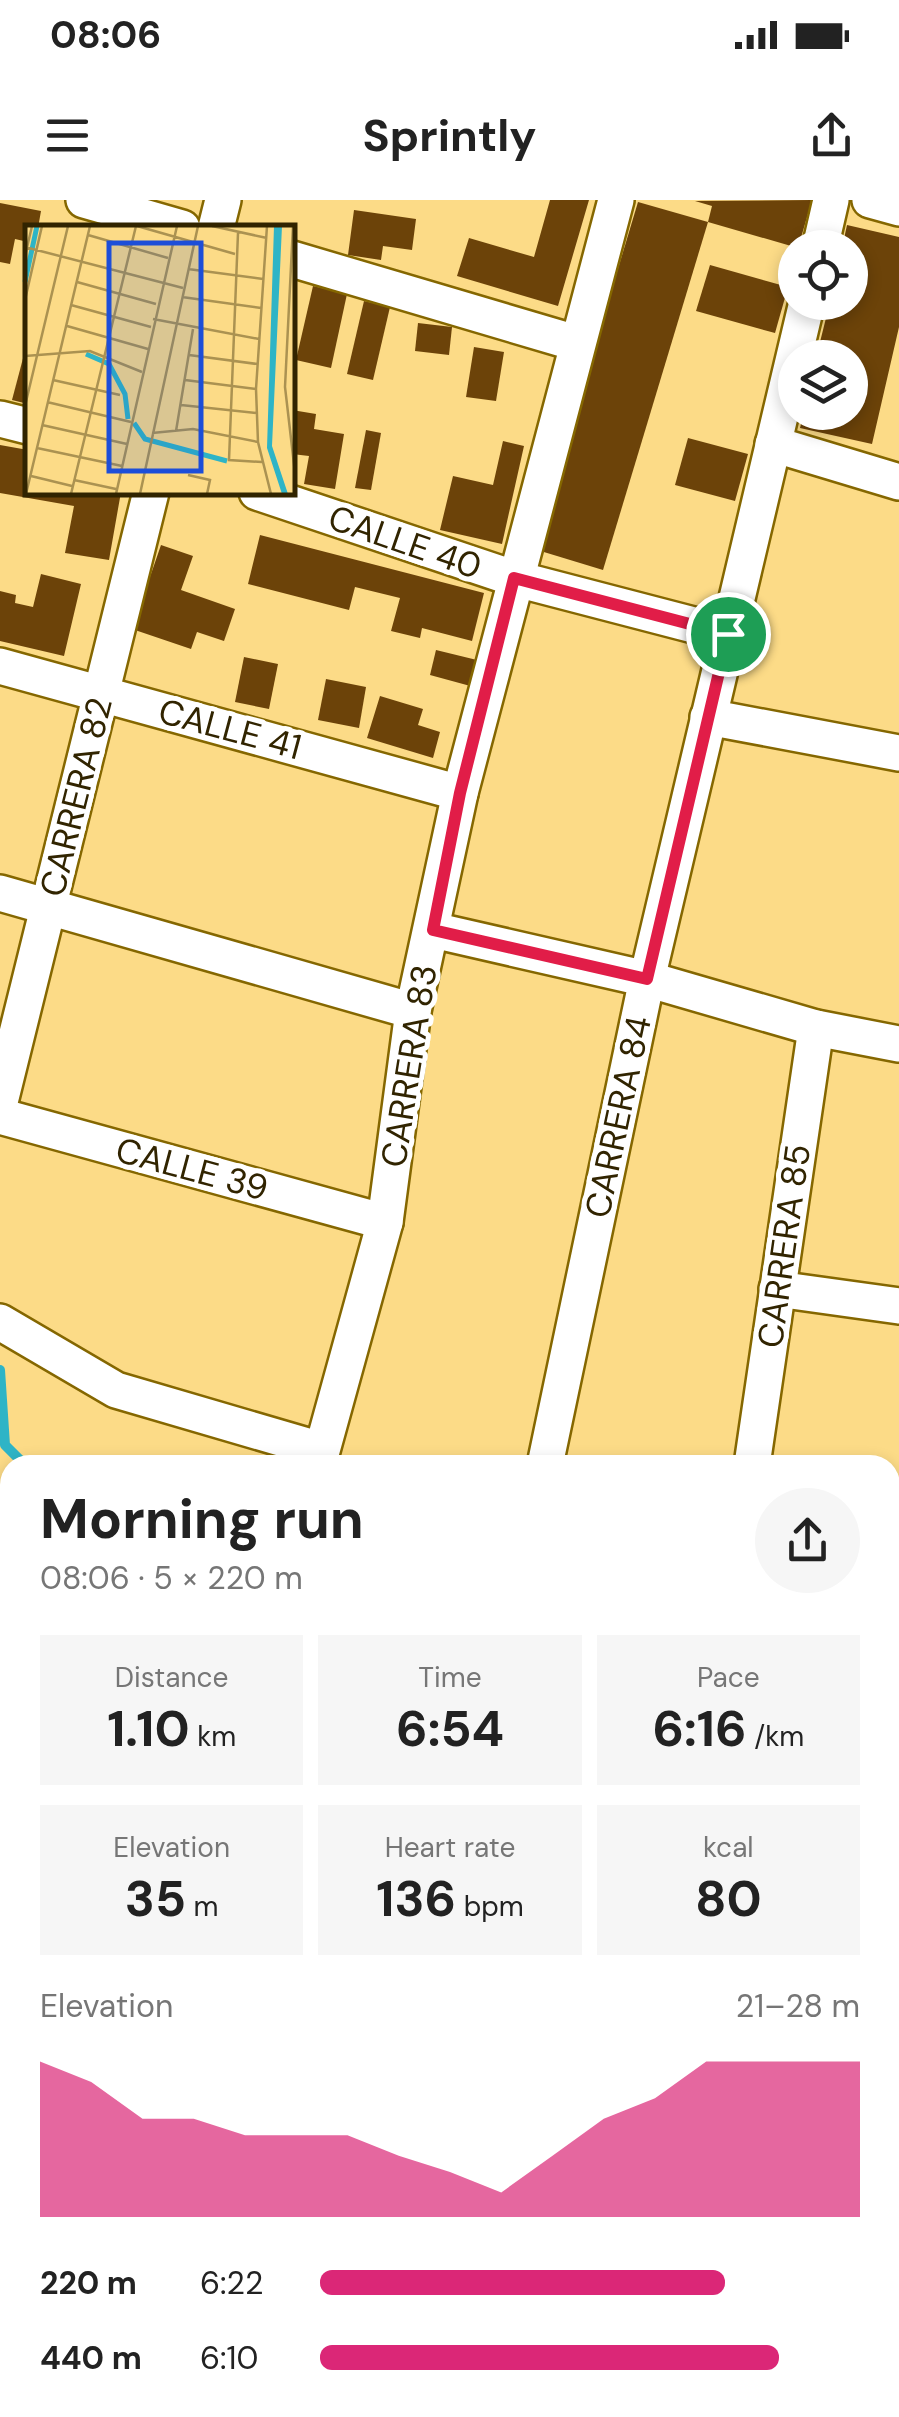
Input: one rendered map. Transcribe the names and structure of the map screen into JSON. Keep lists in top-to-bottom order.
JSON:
{
  "streets": {
    "street": [
      "CALLE 40",
      "CALLE 41",
      "CARRERA 82",
      "CARRERA 83",
      "CARRERA 84",
      "CALLE 39",
      "CARRERA 85"
    ]
  },
  "crossings": [
    ["CALLE 40", "CARRERA 83"],
    ["CALLE 40", "CARRERA 84"],
    ["CALLE 41", "CARRERA 82"],
    ["CALLE 41", "CARRERA 83"],
    ["CARRERA 83", "CALLE 39"]
  ],
  "page": {
    "status": "08:06",
    "header": "Sprintly",
    "heading": ["Morning run", "08:06 · 5 × 220 m"],
    "stats": [
      ["Distance", "1.10 km"],
      ["Time", "6:54"],
      ["Pace", "6:16 /km"],
      ["Elevation", "35 m"],
      ["Heart rate", "136 bpm"],
      ["kcal", "80"]
    ],
    "chart": ["Elevation", "21–28 m"],
    "list": [
      {
        "name": "220 m",
        "note": "6:22"
      },
      {
        "name": "440 m",
        "note": "6:10"
      }
    ]
  }
}
